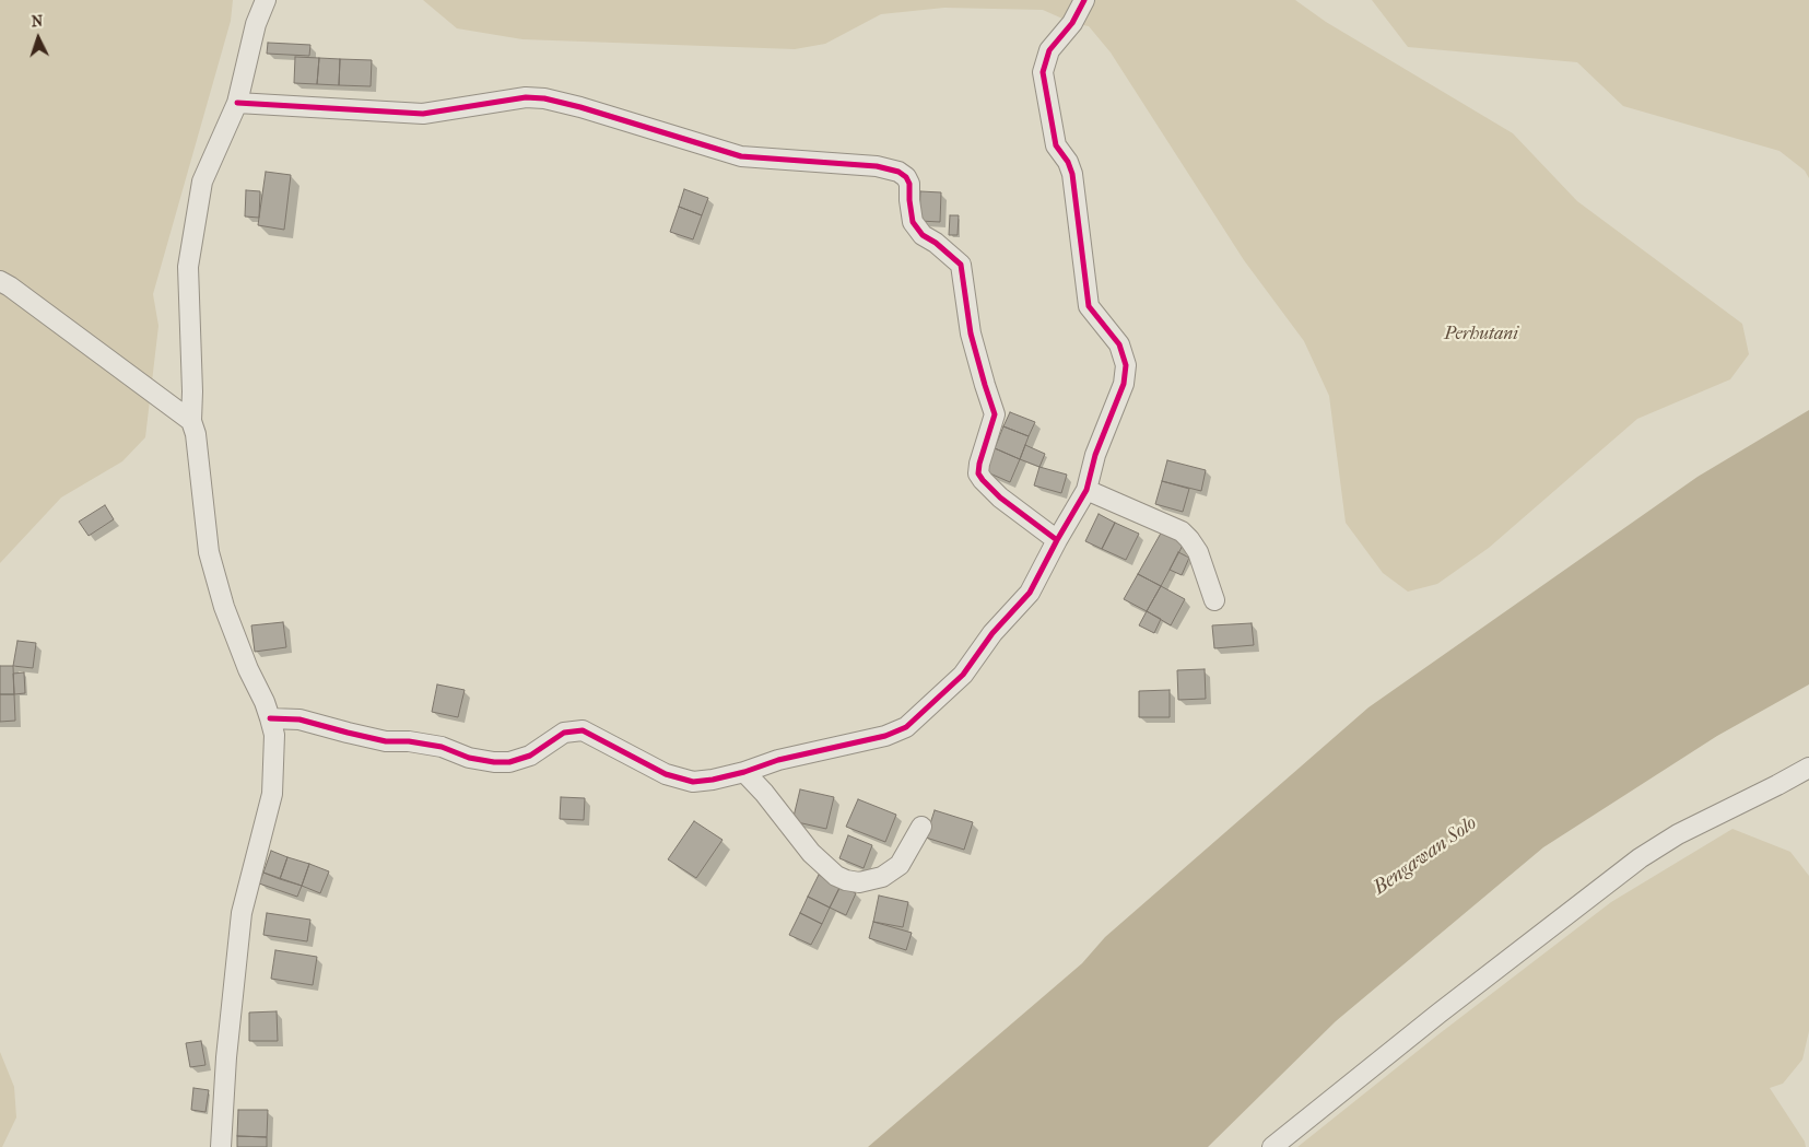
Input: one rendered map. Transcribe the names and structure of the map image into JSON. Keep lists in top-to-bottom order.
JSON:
{
  "water": ["Bengawan Solo"],
  "parks": ["Perhutani"],
  "north": "top"
}
